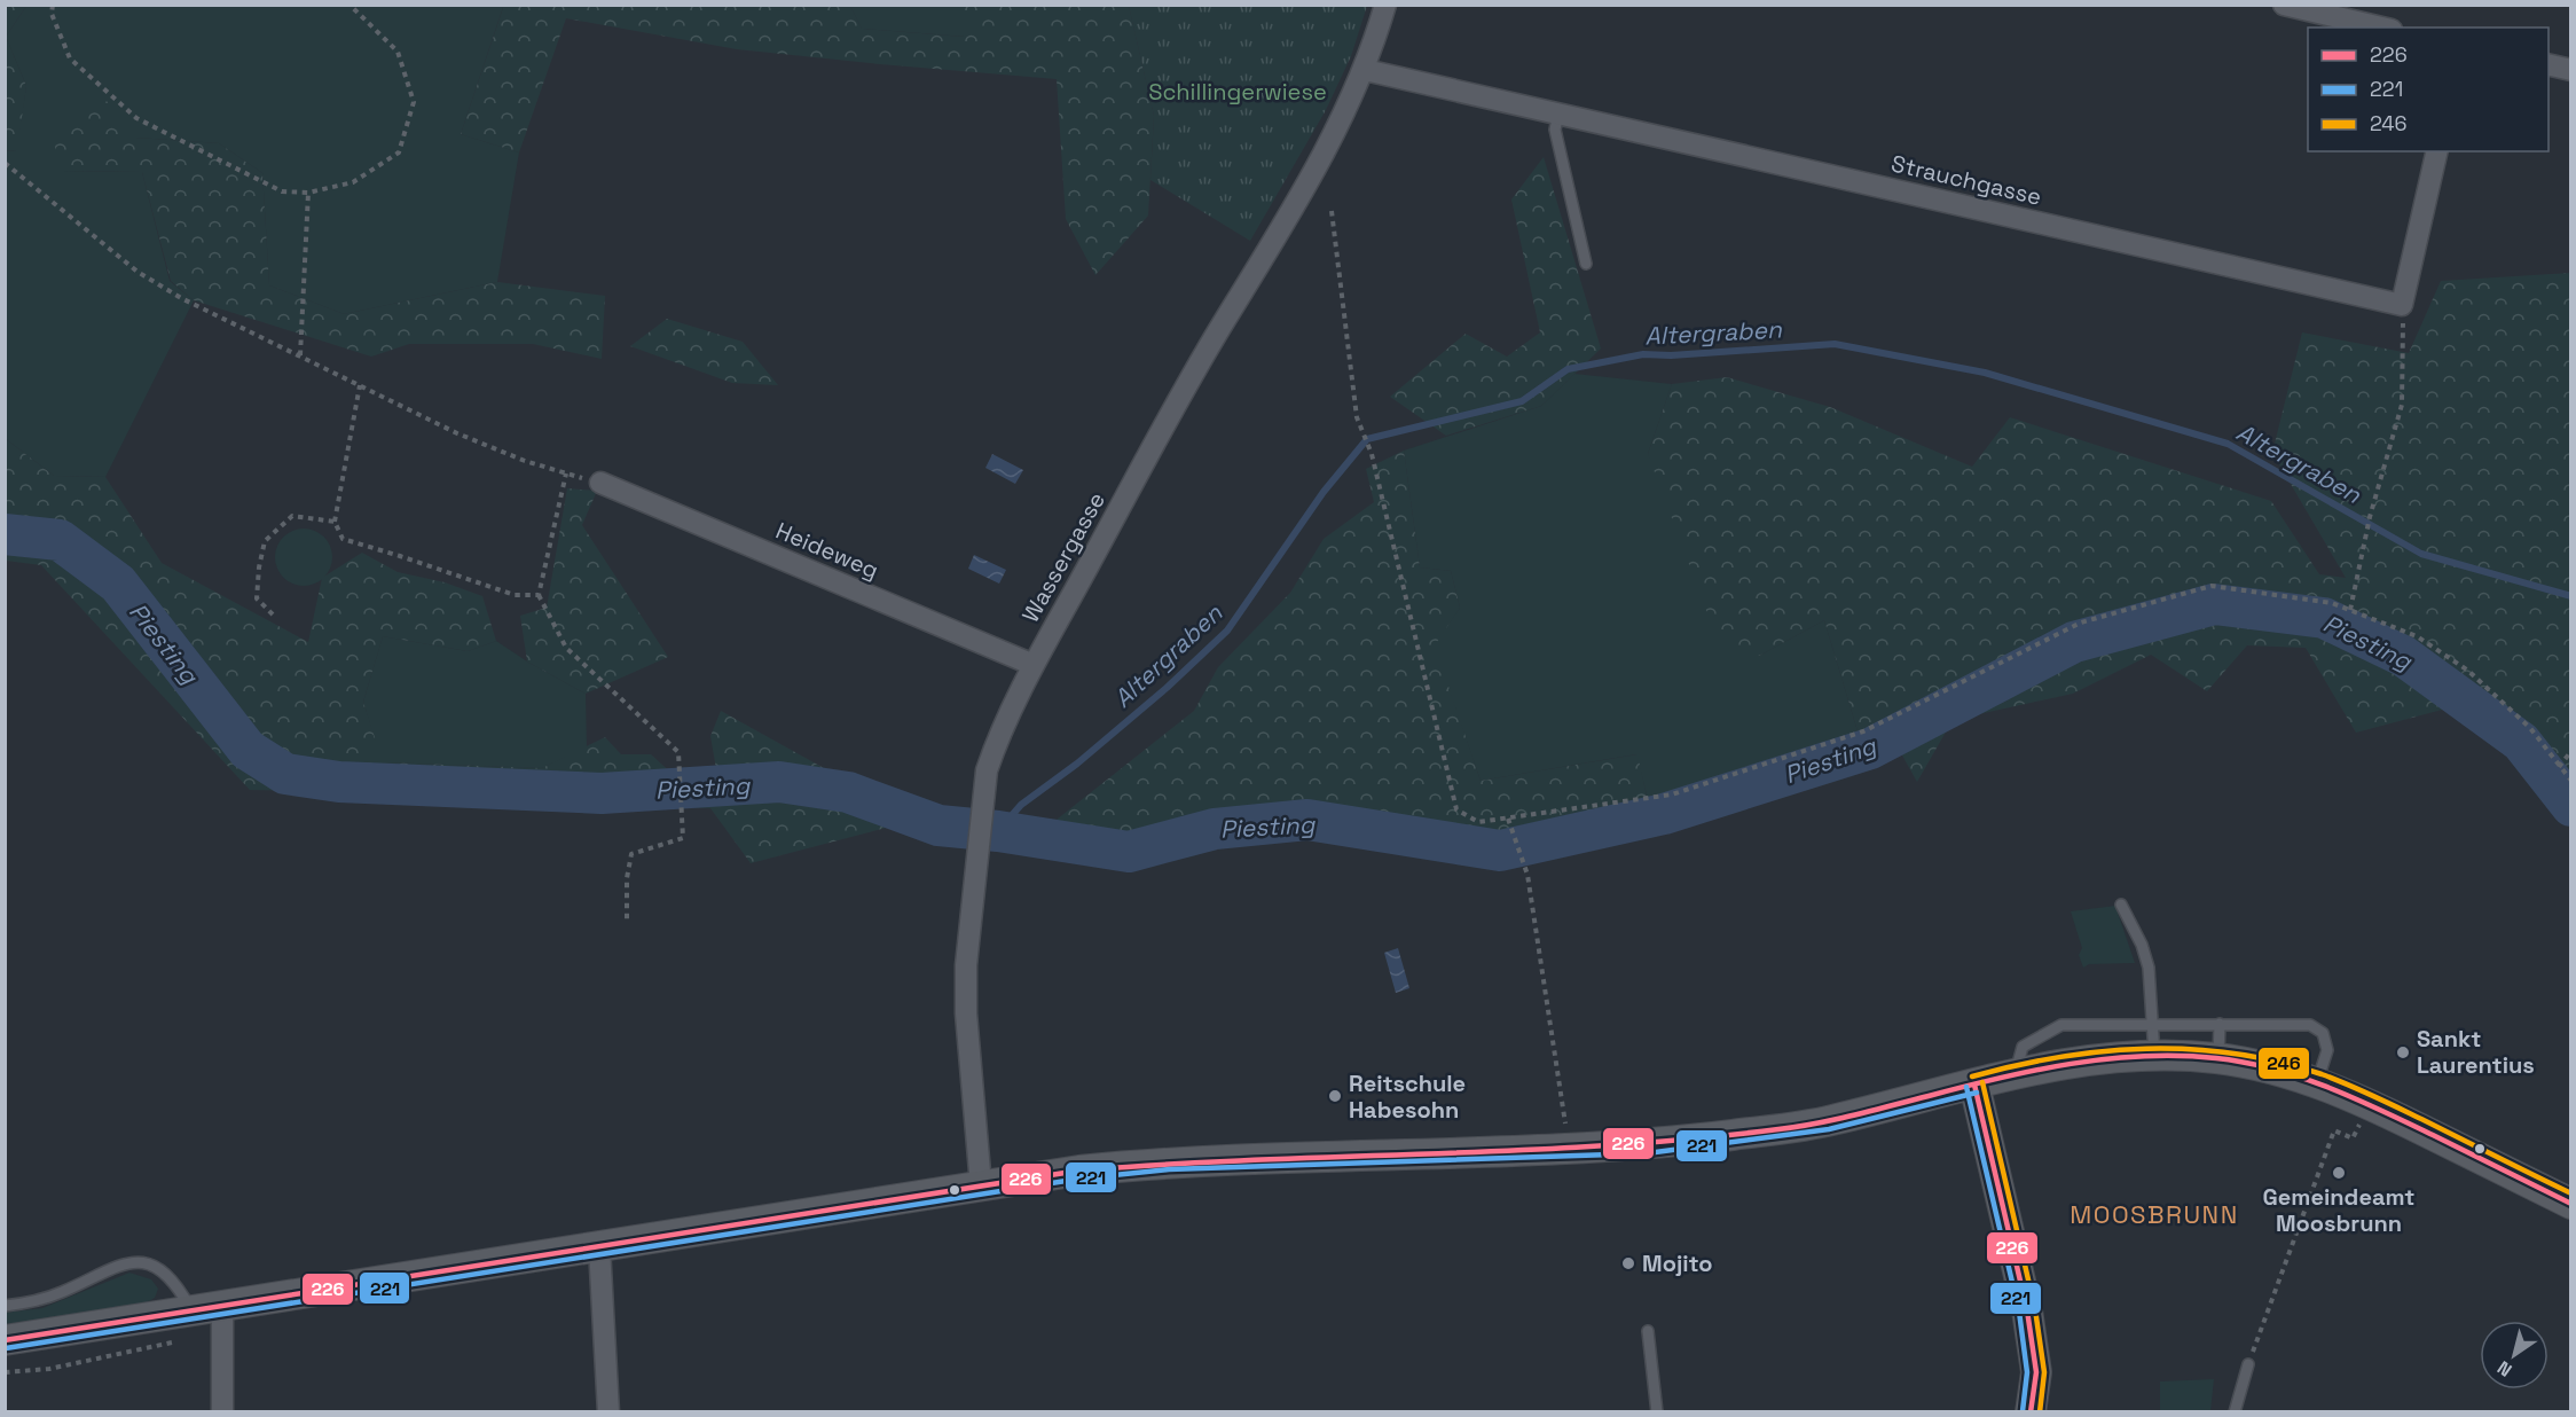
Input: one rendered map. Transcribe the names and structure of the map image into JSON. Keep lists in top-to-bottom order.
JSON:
{
  "streets": {
    "street": ["Strauchgasse", "Heideweg", "Wassergasse"]
  },
  "crossings": [
    ["Strauchgasse", "Wassergasse"],
    ["Heideweg", "Wassergasse"]
  ],
  "districts": ["MOOSBRUNN"],
  "water": ["Altergraben", "Piesting"],
  "parks": ["Schillingerwiese"],
  "places": [
    "Sankt Laurentius",
    "Reitschule Habesohn",
    "Gemeindeamt Moosbrunn",
    "Mojito"
  ],
  "lines": ["transit line 246", "transit line 226", "transit line 221"],
  "legend": ["226", "221", "246"],
  "north": "bottom left"
}
